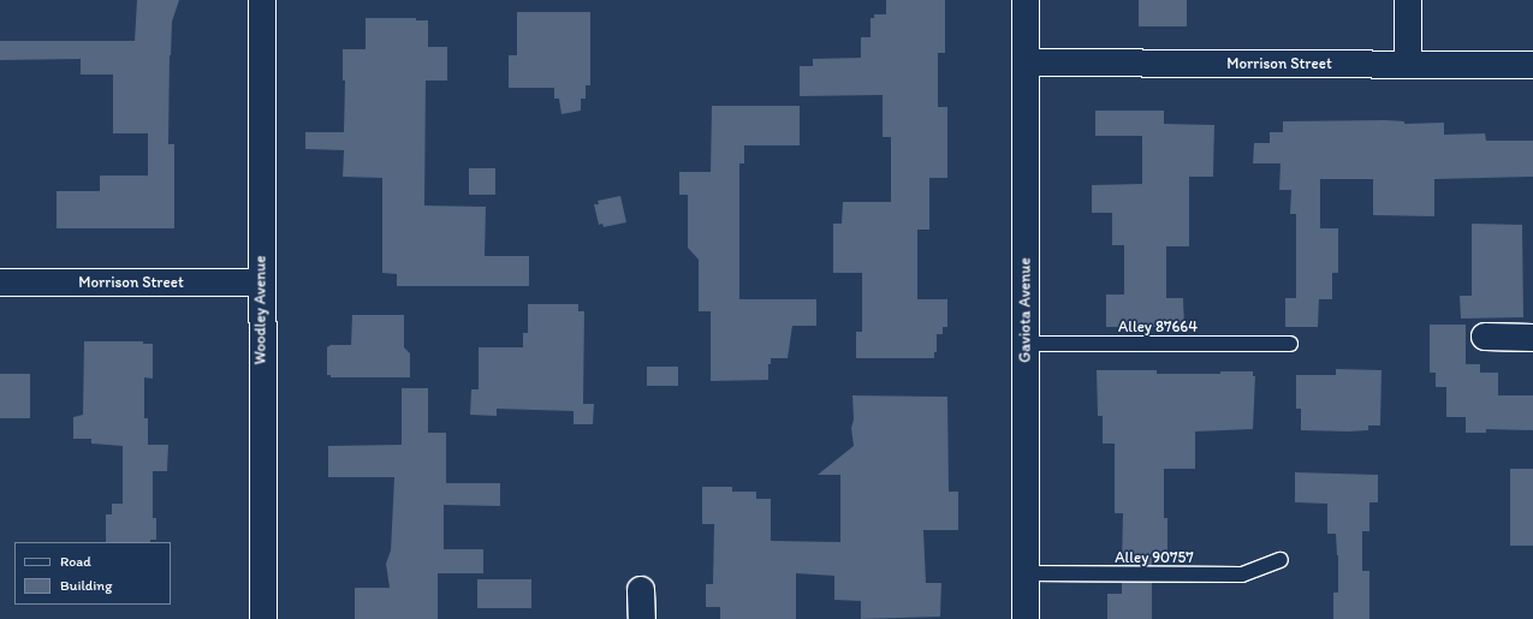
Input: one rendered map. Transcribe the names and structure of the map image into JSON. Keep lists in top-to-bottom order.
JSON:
{
  "streets": {
    "street": ["Morrison Street", "Woodley Avenue", "Gaviota Avenue"],
    "lane": ["Alley 87664", "Alley 90757"]
  },
  "crossings": [
    ["Morrison Street", "Woodley Avenue"],
    ["Morrison Street", "Gaviota Avenue"],
    ["Gaviota Avenue", "Alley 87664"],
    ["Gaviota Avenue", "Alley 90757"]
  ],
  "legend": ["Road", "Building"]
}
